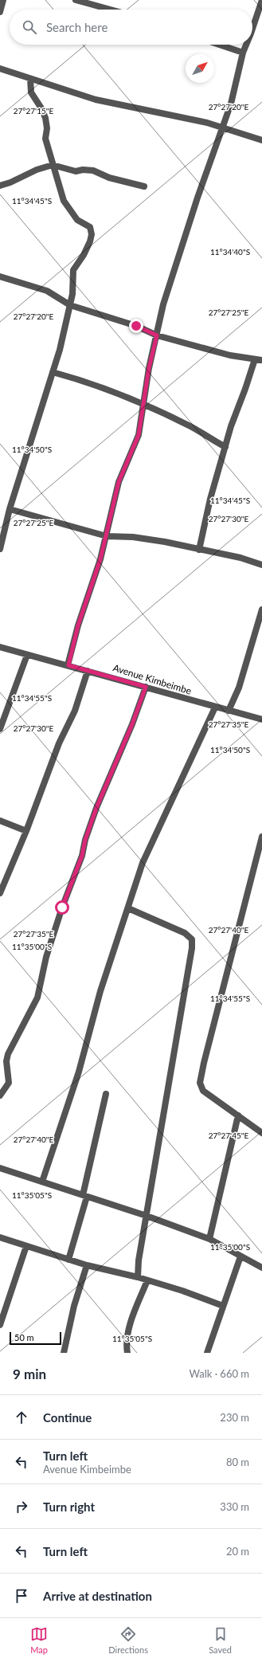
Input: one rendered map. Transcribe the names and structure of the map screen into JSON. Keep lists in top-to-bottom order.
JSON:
{
  "streets": {
    "street": ["Avenue Kimbeimbe"]
  },
  "scale_bar": "50 m",
  "north": "top right",
  "page": {
    "search": "Search here",
    "scale": "50 m",
    "heading": ["9 min", "Walk · 660 m"],
    "list": [
      ["Continue", "230 m"],
      ["Turn left", "Avenue Kimbeimbe", "80 m"],
      ["Turn right", "330 m"],
      ["Turn left", "20 m"],
      "Arrive at destination"
    ],
    "nav": ["Map", "Directions", "Saved"]
  },
  "coordinates": [
    "27°27'20\"E",
    "27°27'15\"E",
    "11°34'45\"S",
    "11°34'40\"S",
    "27°27'25\"E",
    "11°34'50\"S",
    "27°27'30\"E",
    "11°34'55\"S",
    "27°27'35\"E",
    "27°27'40\"E",
    "11°35'00\"S",
    "27°27'45\"E",
    "11°35'05\"S"
  ]
}
